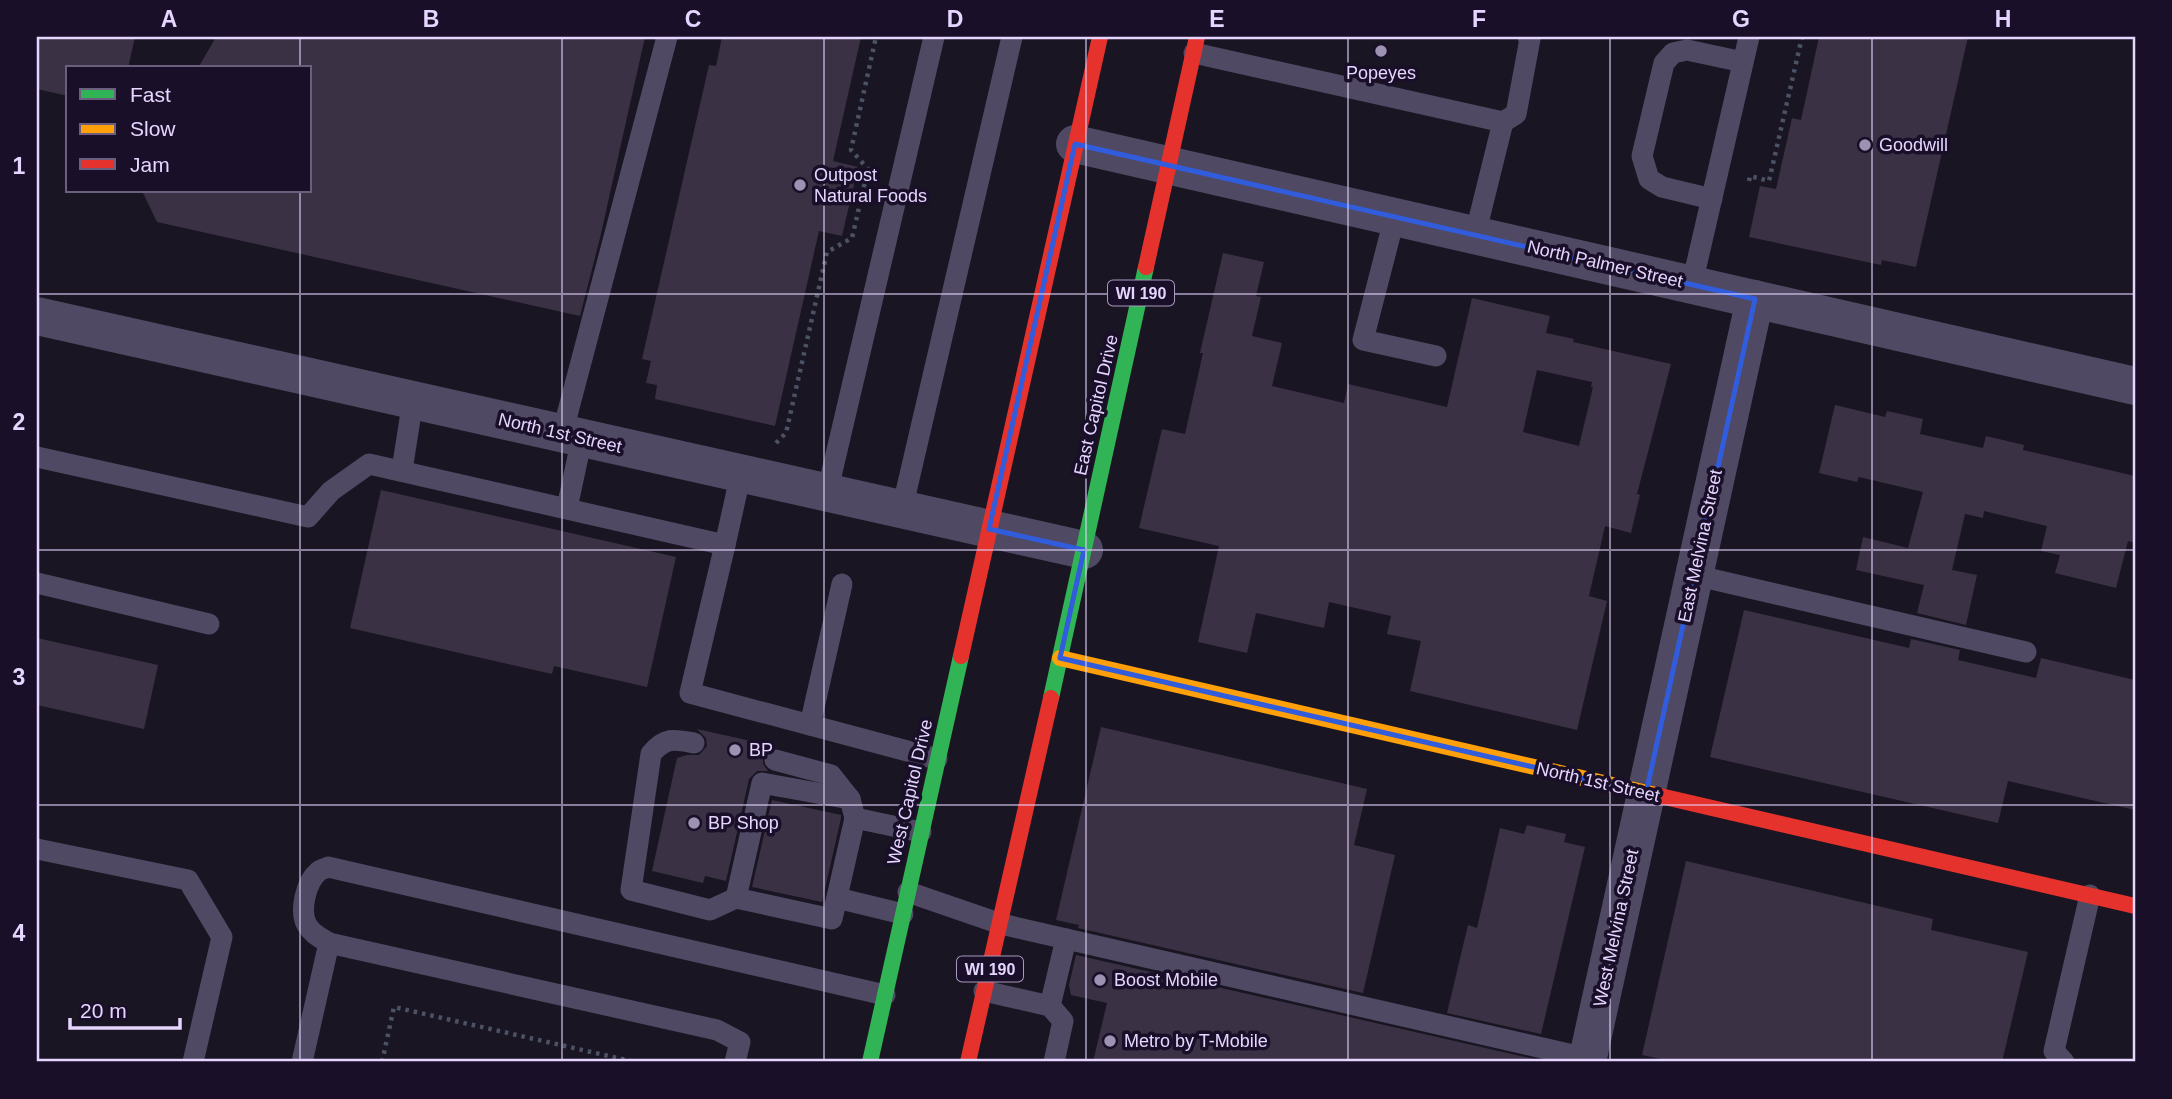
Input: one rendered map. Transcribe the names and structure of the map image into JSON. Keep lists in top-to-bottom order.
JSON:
{
  "streets": {
    "main road": [
      "WI 190",
      "East Capitol Drive",
      "North 1st Street",
      "West Capitol Drive"
    ],
    "street": ["North Palmer Street", "East Melvina Street", "West Melvina Street"]
  },
  "crossings": [
    ["North Palmer Street", "East Capitol Drive"],
    ["North Palmer Street", "East Melvina Street"],
    ["WI 190", "East Capitol Drive"],
    ["WI 190", "North 1st Street"],
    ["East Capitol Drive", "North 1st Street"],
    ["North 1st Street", "East Melvina Street"],
    ["North 1st Street", "West Capitol Drive"],
    ["North 1st Street", "West Melvina Street"],
    ["East Melvina Street", "West Melvina Street"]
  ],
  "places": [
    "Popeyes",
    "Goodwill",
    "Outpost Natural Foods",
    "BP",
    "BP Shop",
    "Boost Mobile",
    "Metro by T-Mobile"
  ],
  "legend": ["Fast", "Slow", "Jam"],
  "scale_bar": "20 m",
  "grid": {
    "columns": [
      "A",
      "B",
      "C",
      "D",
      "E",
      "F",
      "G",
      "H"
    ],
    "rows": [
      "1",
      "2",
      "3",
      "4"
    ]
  }
}
